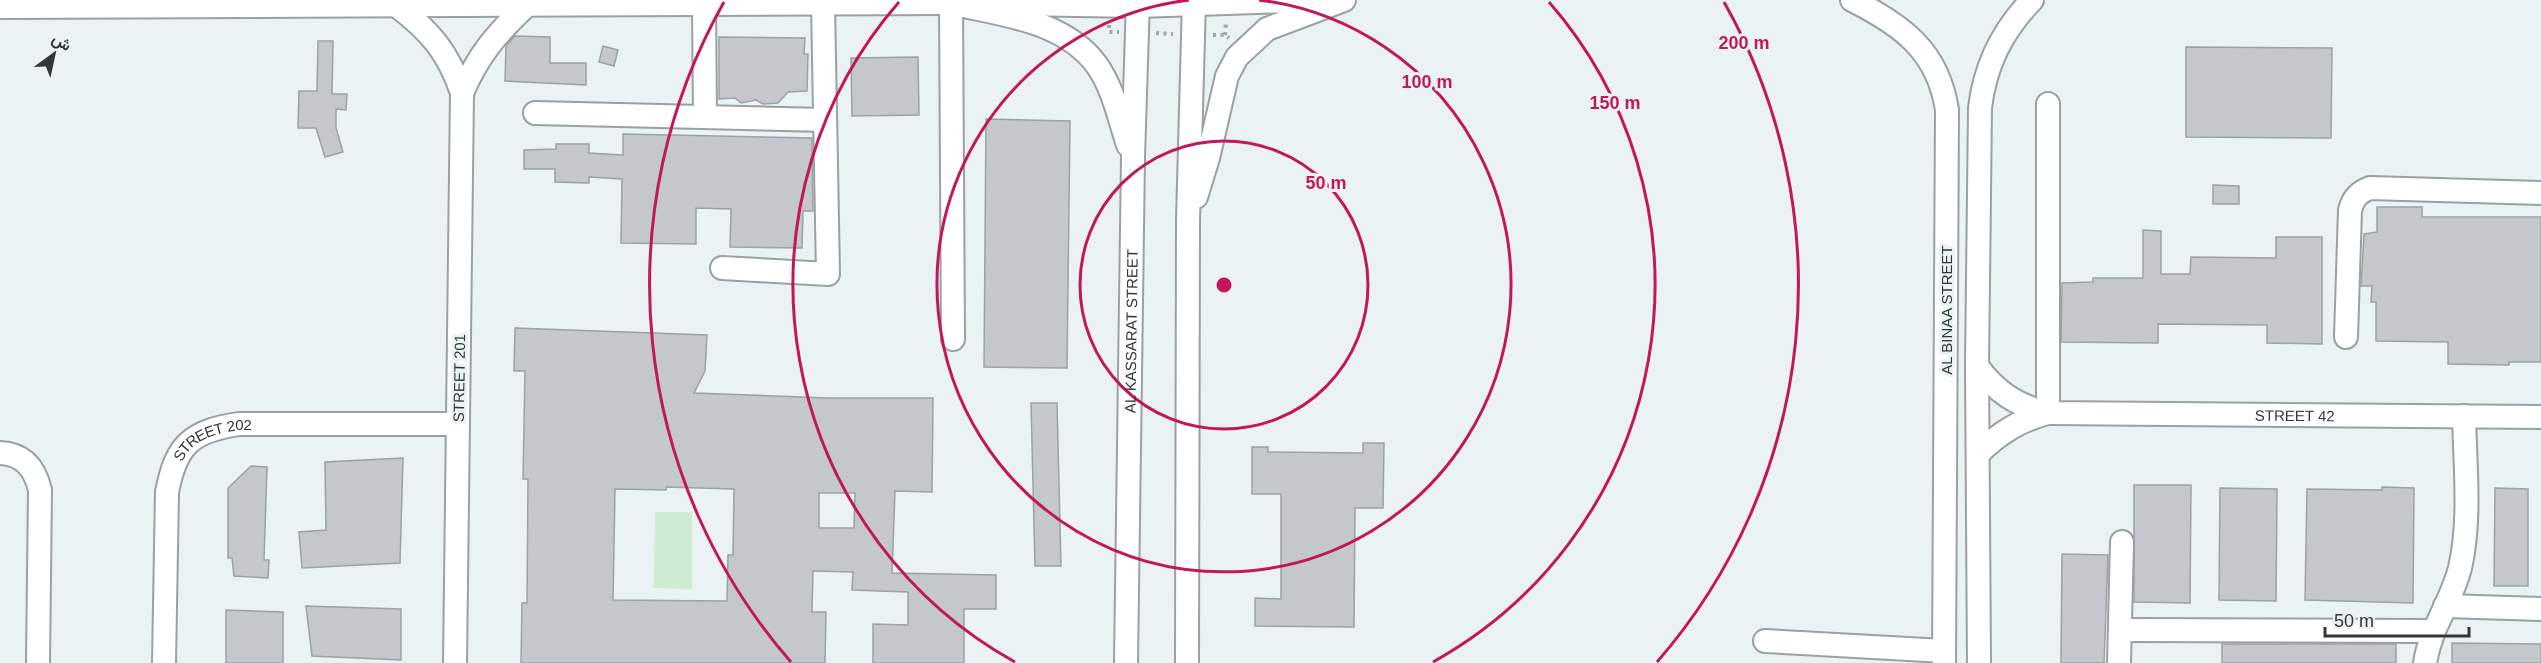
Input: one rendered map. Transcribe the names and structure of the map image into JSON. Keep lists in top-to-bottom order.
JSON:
{
  "streets": {
    "street": [
      "AL BINAA STREET",
      "AL KASSARAT STREET",
      "STREET 201",
      "STREET 42",
      "STREET 202"
    ]
  },
  "crossings": [
    ["AL BINAA STREET", "STREET 42"],
    ["STREET 201", "STREET 202"]
  ],
  "scale_bar": "50 m",
  "north": "top right",
  "rings": [
    "200 m",
    "100 m",
    "150 m",
    "50 m"
  ]
}
